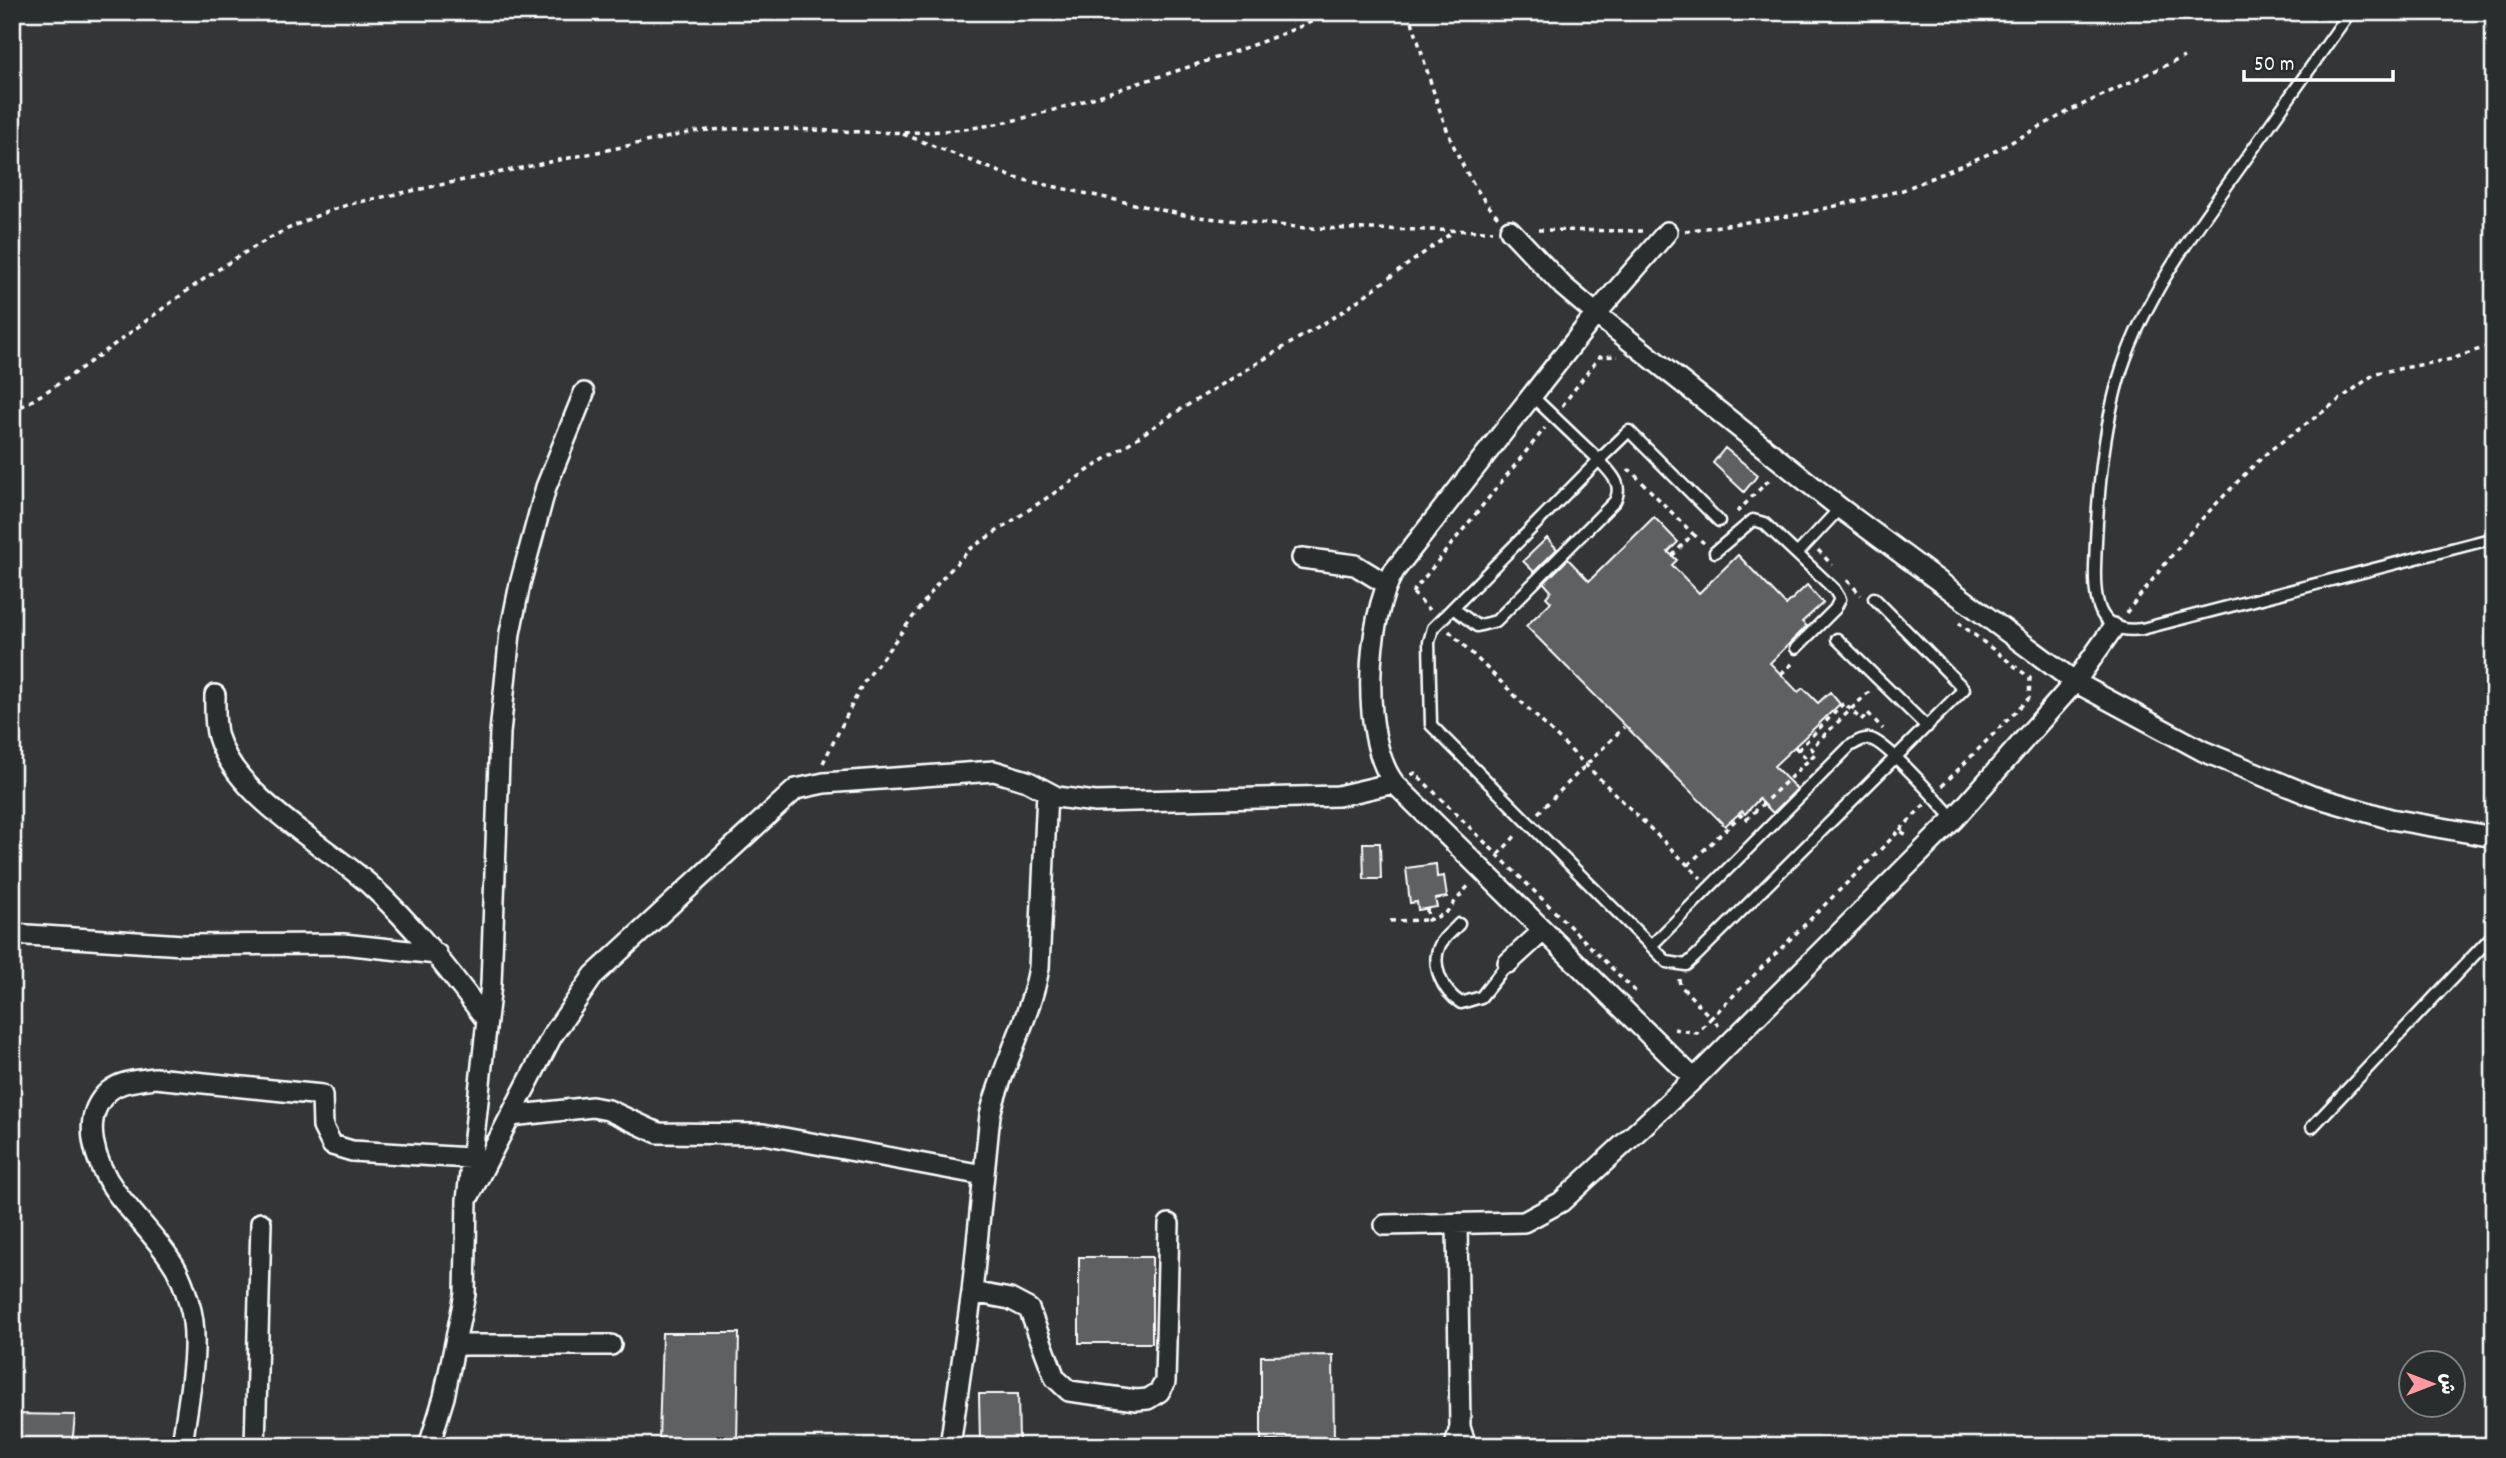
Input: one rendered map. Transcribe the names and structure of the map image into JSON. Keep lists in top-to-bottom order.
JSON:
{
  "scale_bar": "50 m",
  "north": "right"
}
